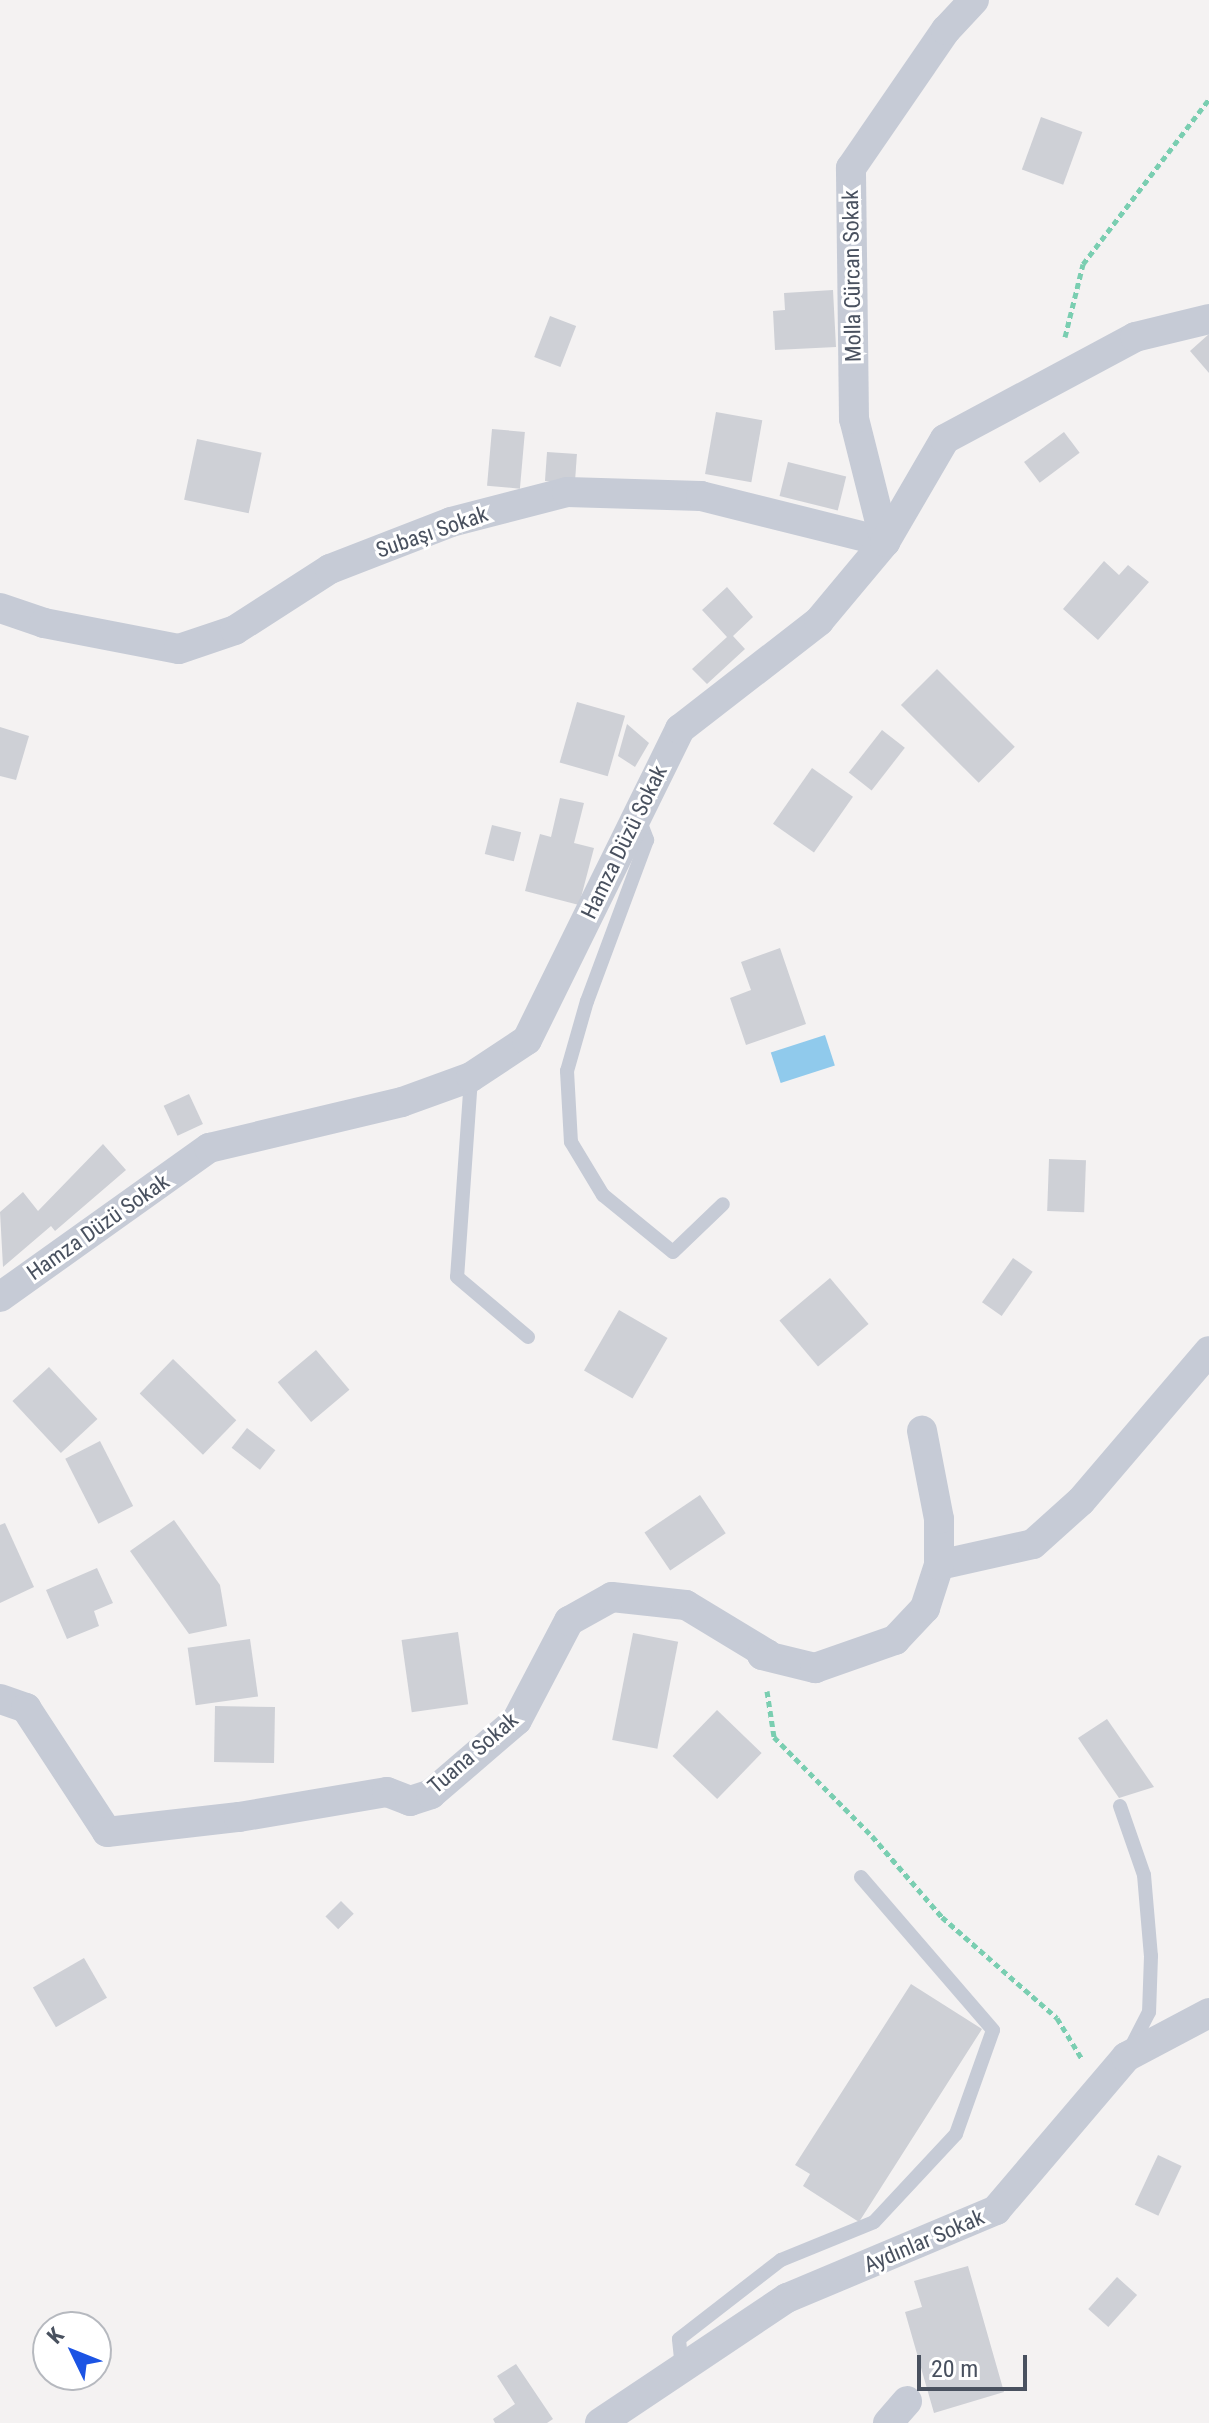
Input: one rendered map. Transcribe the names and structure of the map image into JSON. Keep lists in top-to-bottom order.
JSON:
{
  "streets": {
    "street": [
      "Molla Cürcan Sokak",
      "Subaşı Sokak",
      "Hamza Düzü Sokak",
      "Tuana Sokak",
      "Aydınlar Sokak"
    ]
  },
  "crossings": [
    ["Molla Cürcan Sokak", "Subaşı Sokak"],
    ["Molla Cürcan Sokak", "Hamza Düzü Sokak"],
    ["Subaşı Sokak", "Hamza Düzü Sokak"]
  ],
  "scale_bar": "20 m",
  "north": "top left"
}
